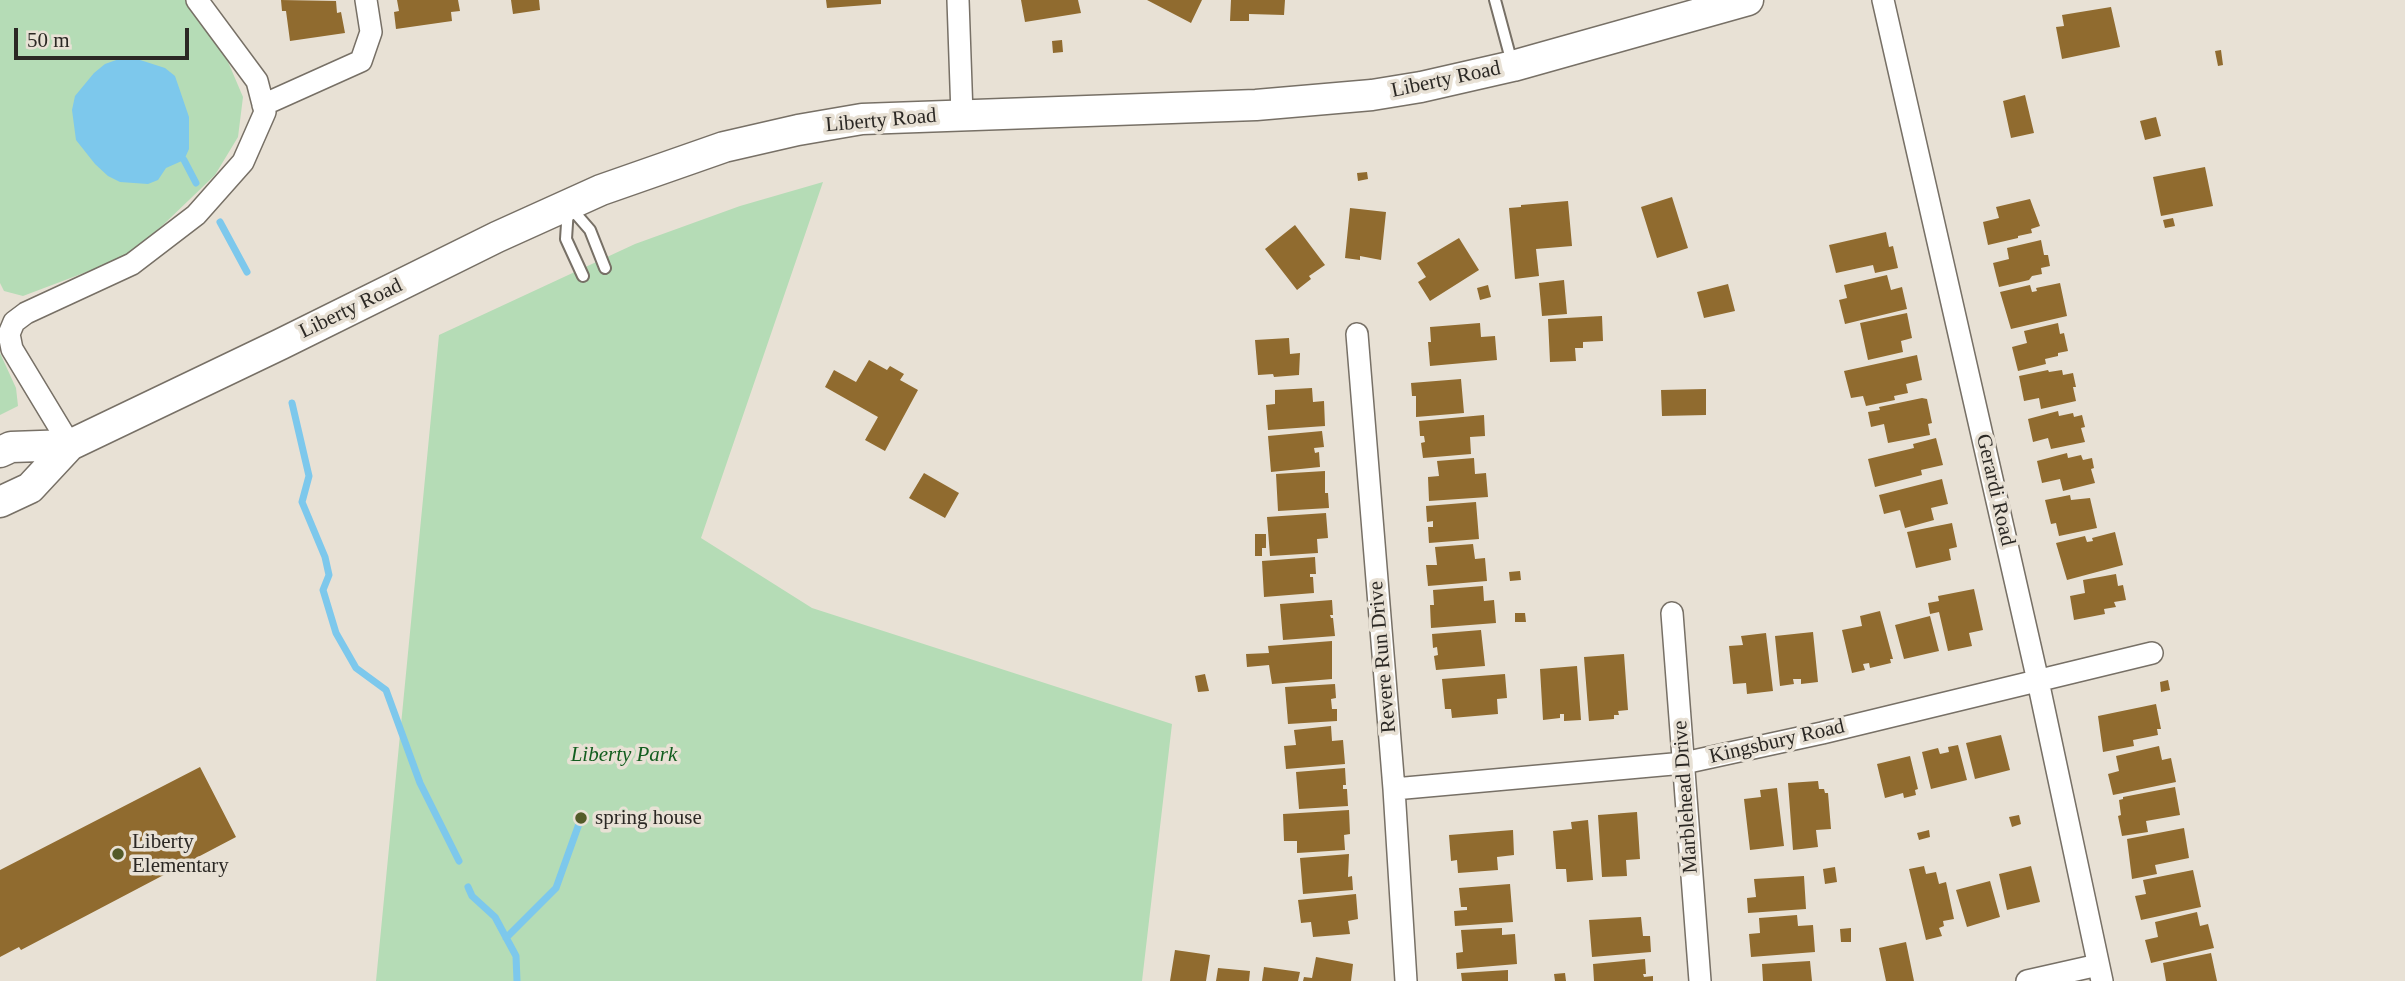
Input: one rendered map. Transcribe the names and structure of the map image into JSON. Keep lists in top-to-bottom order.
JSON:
{
  "streets": {
    "main road": ["Liberty Road"],
    "street": [
      "Gerardi Road",
      "Revere Run Drive",
      "Kingsbury Road",
      "Marblehead Drive"
    ]
  },
  "crossings": [
    ["Gerardi Road", "Kingsbury Road"],
    ["Revere Run Drive", "Kingsbury Road"],
    ["Kingsbury Road", "Marblehead Drive"]
  ],
  "parks": ["Liberty Park"],
  "places": ["spring house", "Liberty Elementary"],
  "scale_bar": "50 m"
}
